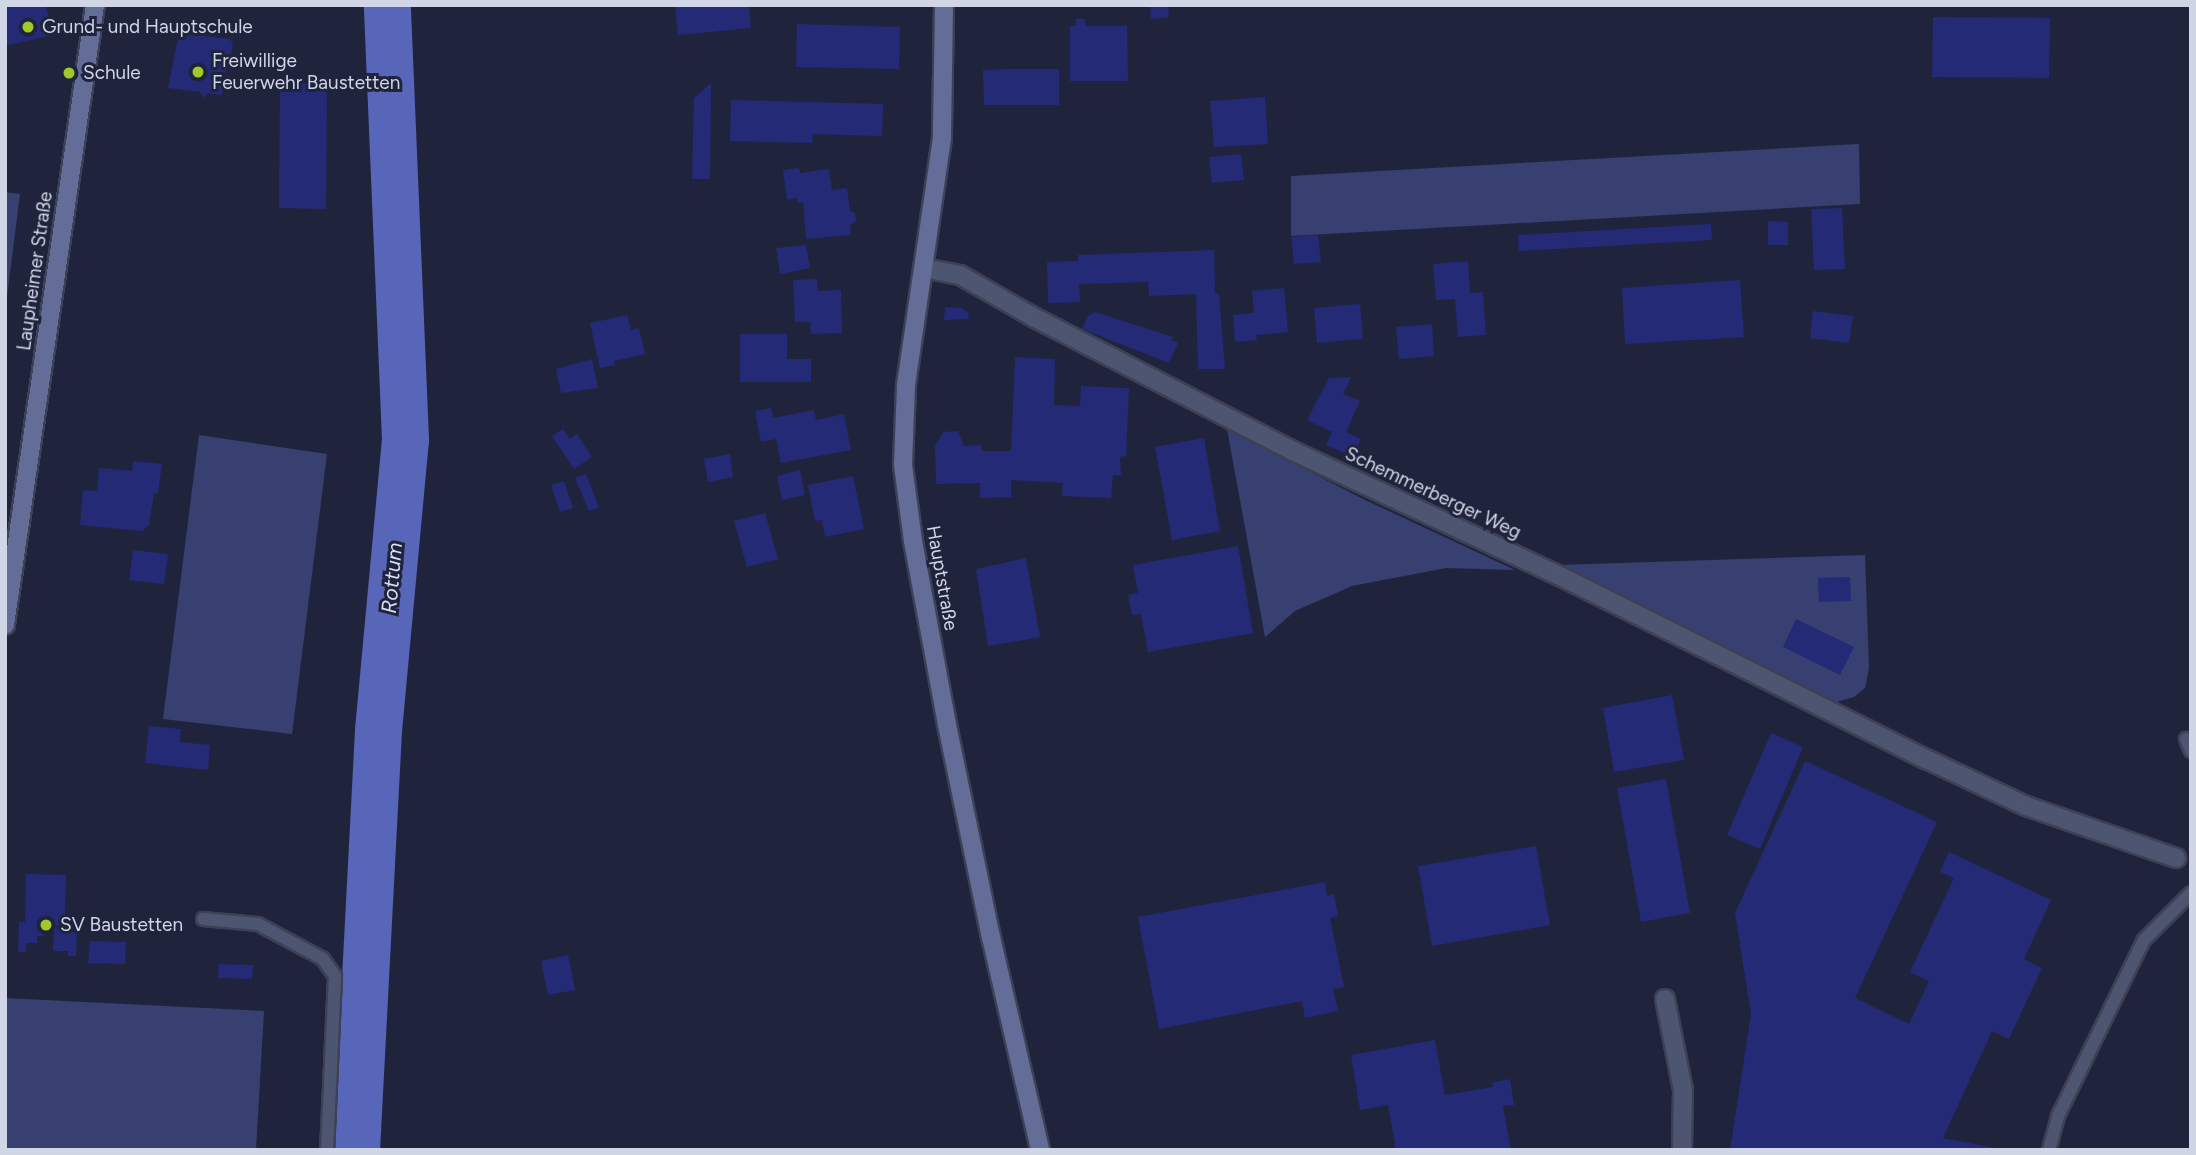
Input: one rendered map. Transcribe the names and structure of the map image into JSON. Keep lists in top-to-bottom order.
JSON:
{
  "streets": {
    "main road": ["Laupheimer Straße", "Hauptstraße"],
    "street": ["Schemmerberger Weg"]
  },
  "crossings": [
    ["Schemmerberger Weg", "Hauptstraße"]
  ],
  "water": ["Rottum"],
  "places": [
    "Grund- und Hauptschule",
    "Freiwillige Feuerwehr Baustetten",
    "Schule",
    "SV Baustetten"
  ]
}
